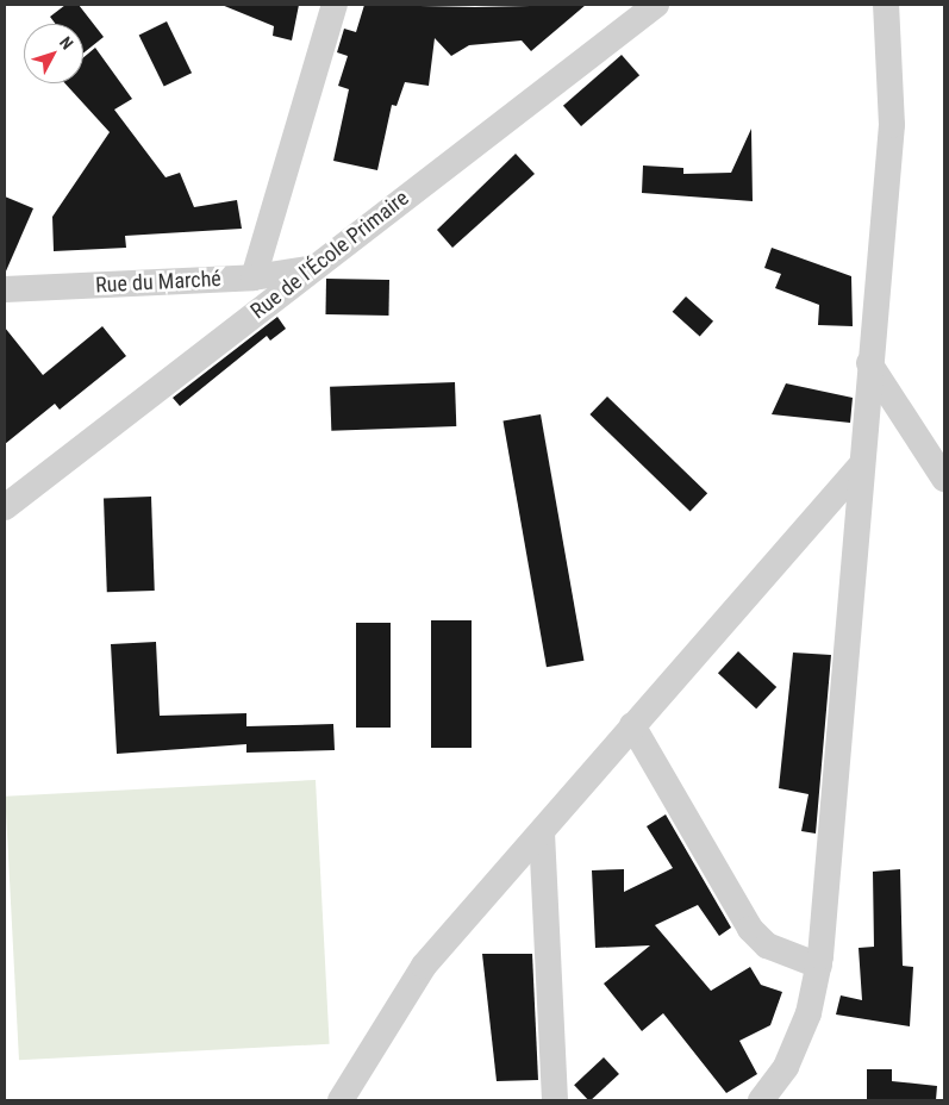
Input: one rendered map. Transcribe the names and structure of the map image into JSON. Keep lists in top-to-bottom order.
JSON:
{
  "streets": {
    "street": ["Rue de l'École Primaire", "Rue du Marché"]
  },
  "crossings": [
    ["Rue de l'École Primaire", "Rue du Marché"]
  ],
  "north": "top right"
}
